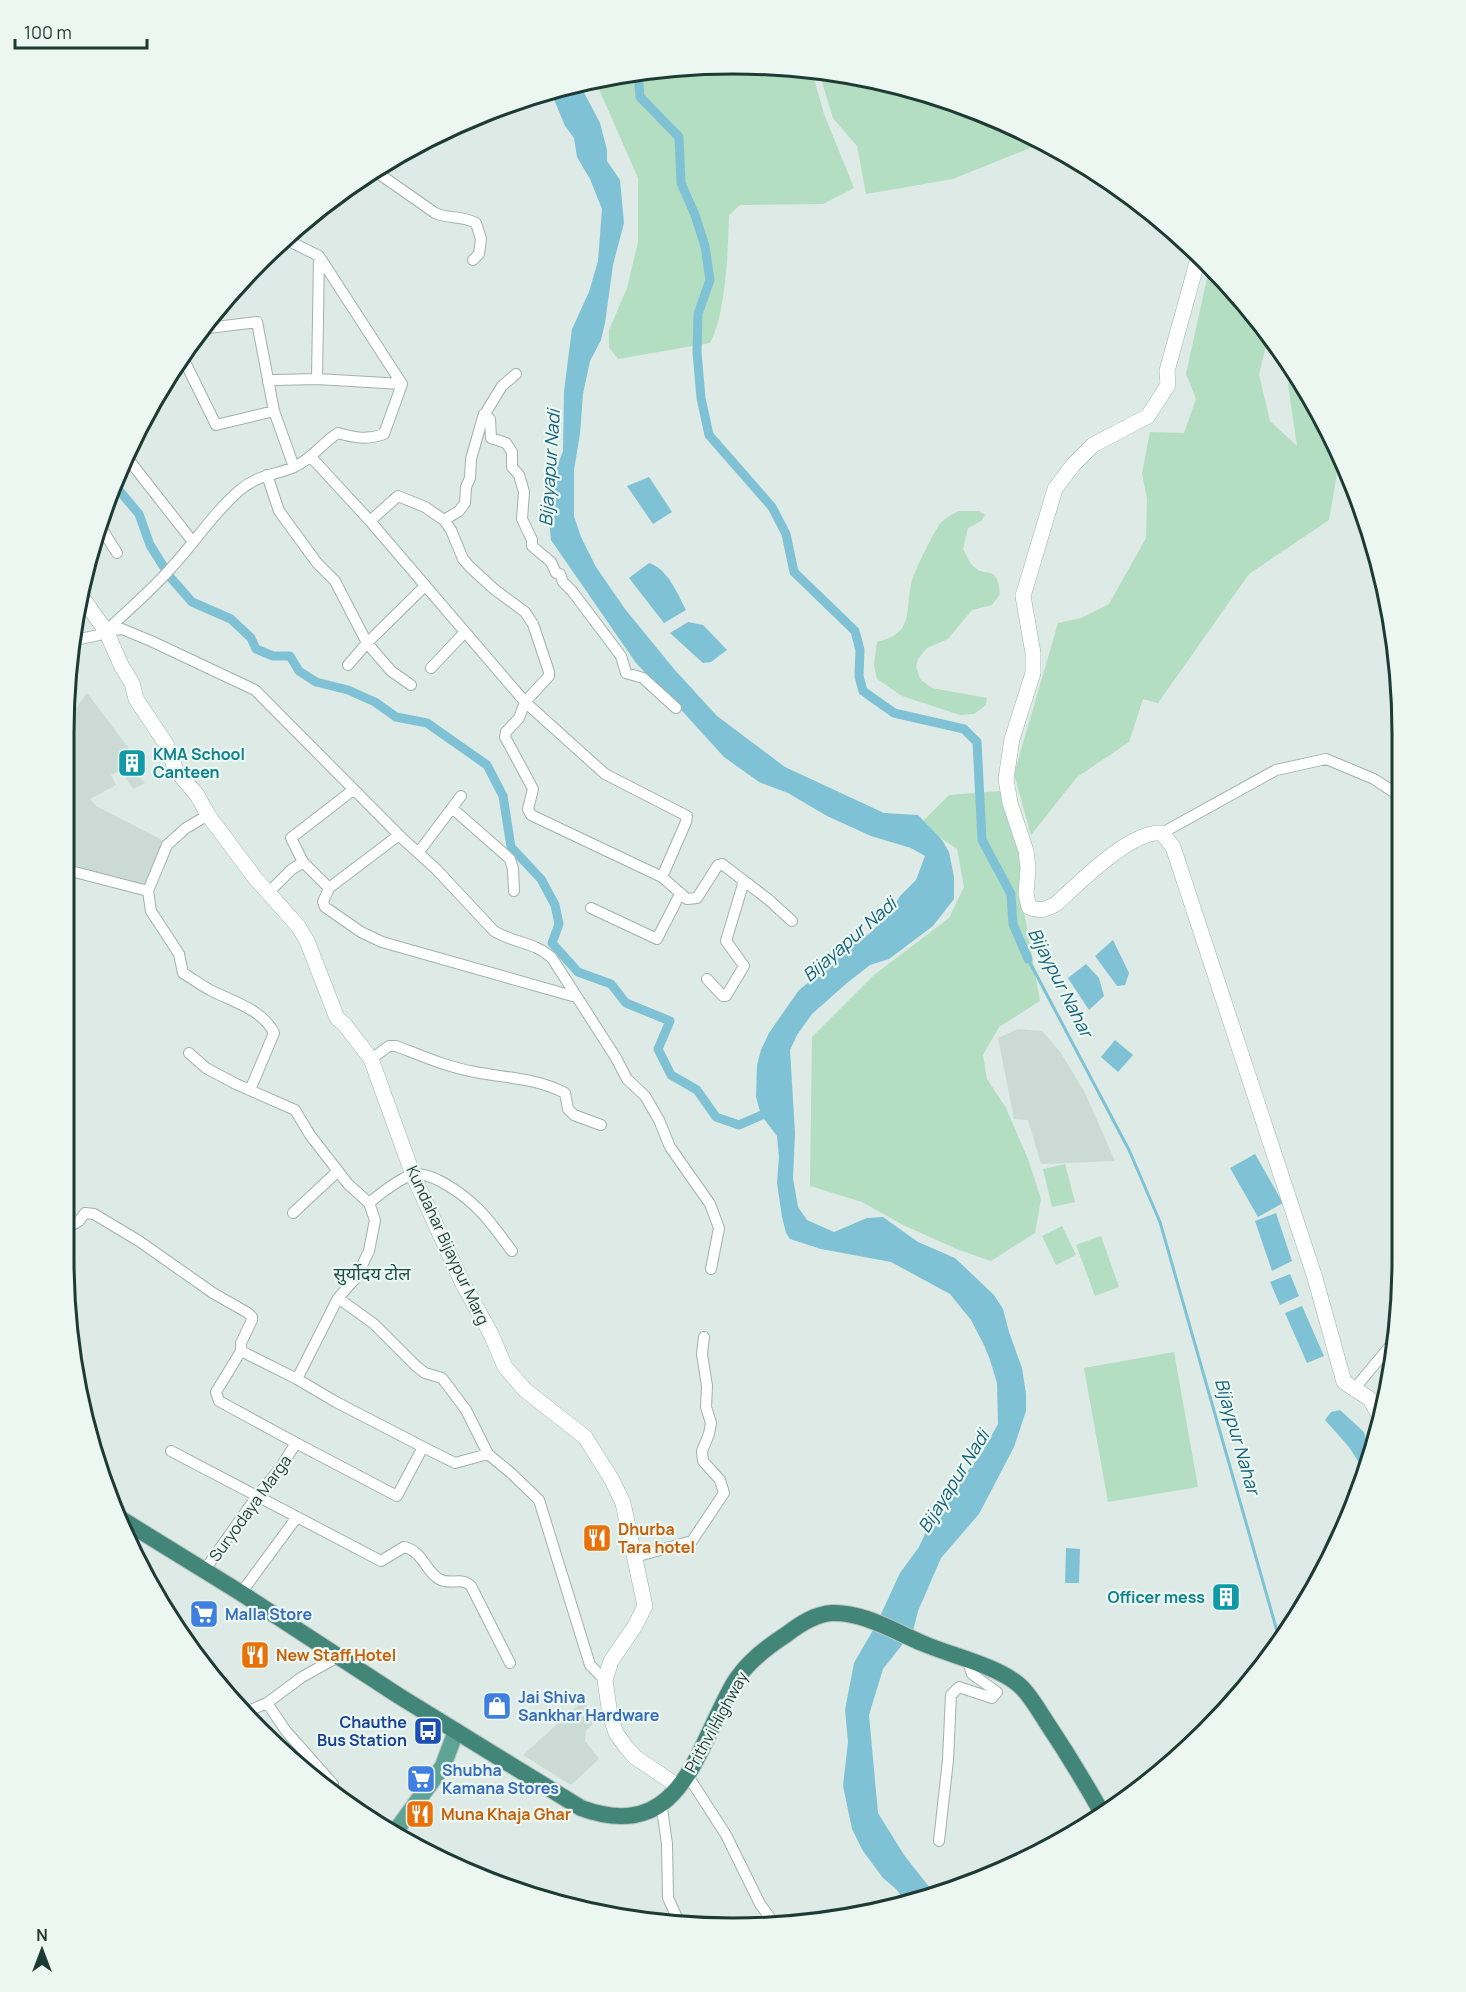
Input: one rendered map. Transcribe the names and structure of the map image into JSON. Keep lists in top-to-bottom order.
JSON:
{
  "streets": {
    "highway": ["Prithvi Highway"],
    "main road": ["Kundahar Bijaypur Marg"],
    "street": ["Suryodaya Marga"]
  },
  "crossings": [
    ["Suryodaya Marga", "Prithvi Highway"]
  ],
  "districts": ["सुर्योदय टोल"],
  "water": ["Bijayapur Nadi", "Bijaypur Nahar"],
  "places": {
    "building": ["KMA School Canteen", "Officer mess"],
    "restaurant": ["Dhurba Tara hotel", "New Staff Hotel", "Muna Khaja Ghar"],
    "supermarket": ["Malla Store", "Shubha Kamana Stores"],
    "shop": ["Jai Shiva Sankhar Hardware"],
    "bus stop": ["Chauthe Bus Station"]
  },
  "scale_bar": "100 m",
  "north": "top"
}
